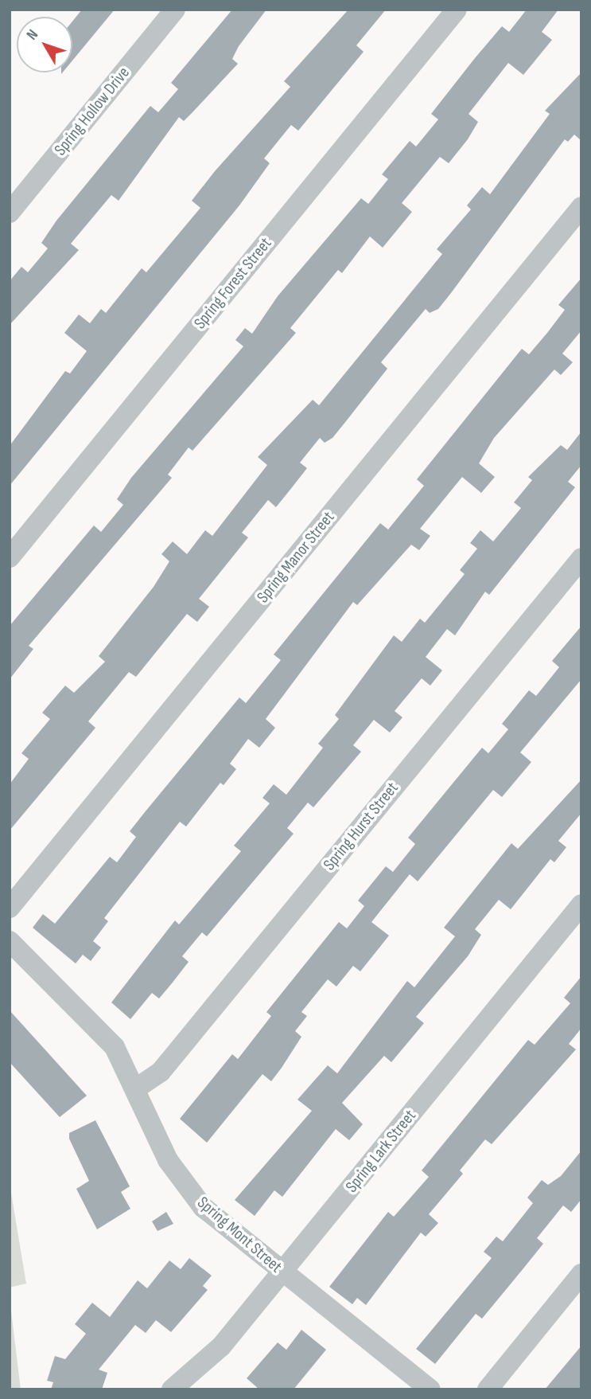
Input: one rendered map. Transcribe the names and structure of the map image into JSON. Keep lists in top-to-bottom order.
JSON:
{
  "streets": {
    "street": [
      "Spring Hollow Drive",
      "Spring Forest Street",
      "Spring Manor Street",
      "Spring Hurst Street",
      "Spring Lark Street",
      "Spring Mont Street"
    ]
  },
  "crossings": [
    ["Spring Hurst Street", "Spring Mont Street"],
    ["Spring Lark Street", "Spring Mont Street"]
  ],
  "north": "top left"
}
